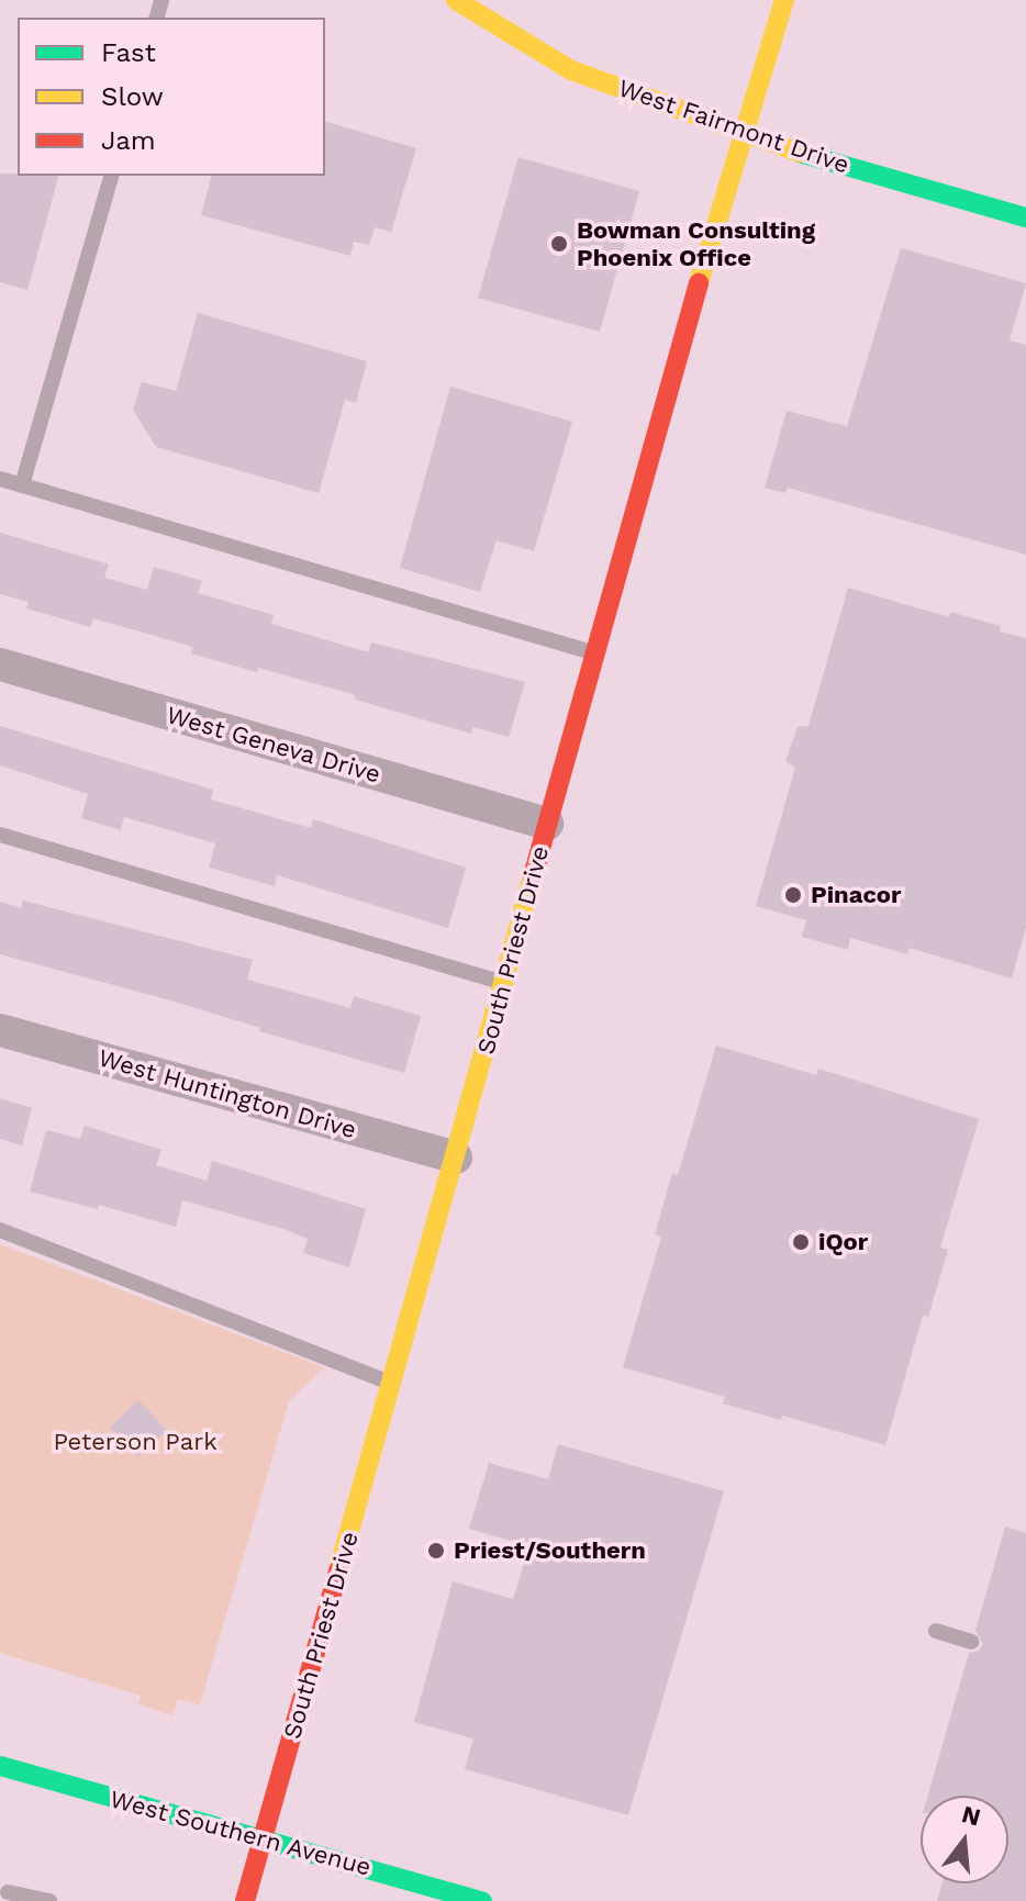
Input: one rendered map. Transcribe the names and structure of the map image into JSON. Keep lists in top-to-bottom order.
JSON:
{
  "streets": {
    "main road": ["West Fairmont Drive", "South Priest Drive", "West Southern Avenue"],
    "street": ["West Geneva Drive", "West Huntington Drive"]
  },
  "crossings": [
    ["West Fairmont Drive", "South Priest Drive"],
    ["West Geneva Drive", "South Priest Drive"],
    ["South Priest Drive", "West Huntington Drive"],
    ["South Priest Drive", "West Southern Avenue"]
  ],
  "parks": ["Peterson Park"],
  "places": [
    "Bowman Consulting Phoenix Office",
    "Pinacor",
    "iQor",
    "Priest/Southern"
  ],
  "legend": ["Fast", "Slow", "Jam"],
  "north": "top"
}
